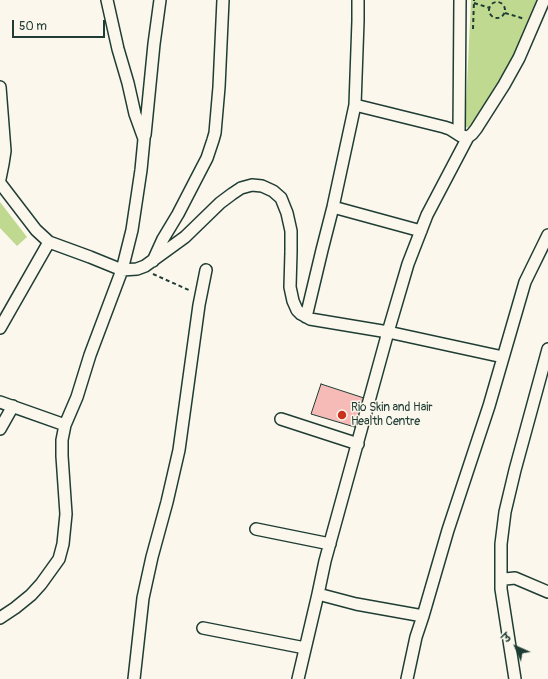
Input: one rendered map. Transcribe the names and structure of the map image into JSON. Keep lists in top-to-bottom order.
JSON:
{
  "places": ["Rio Skin and Hair Health Centre"],
  "scale_bar": "50 m",
  "north": "top left"
}
